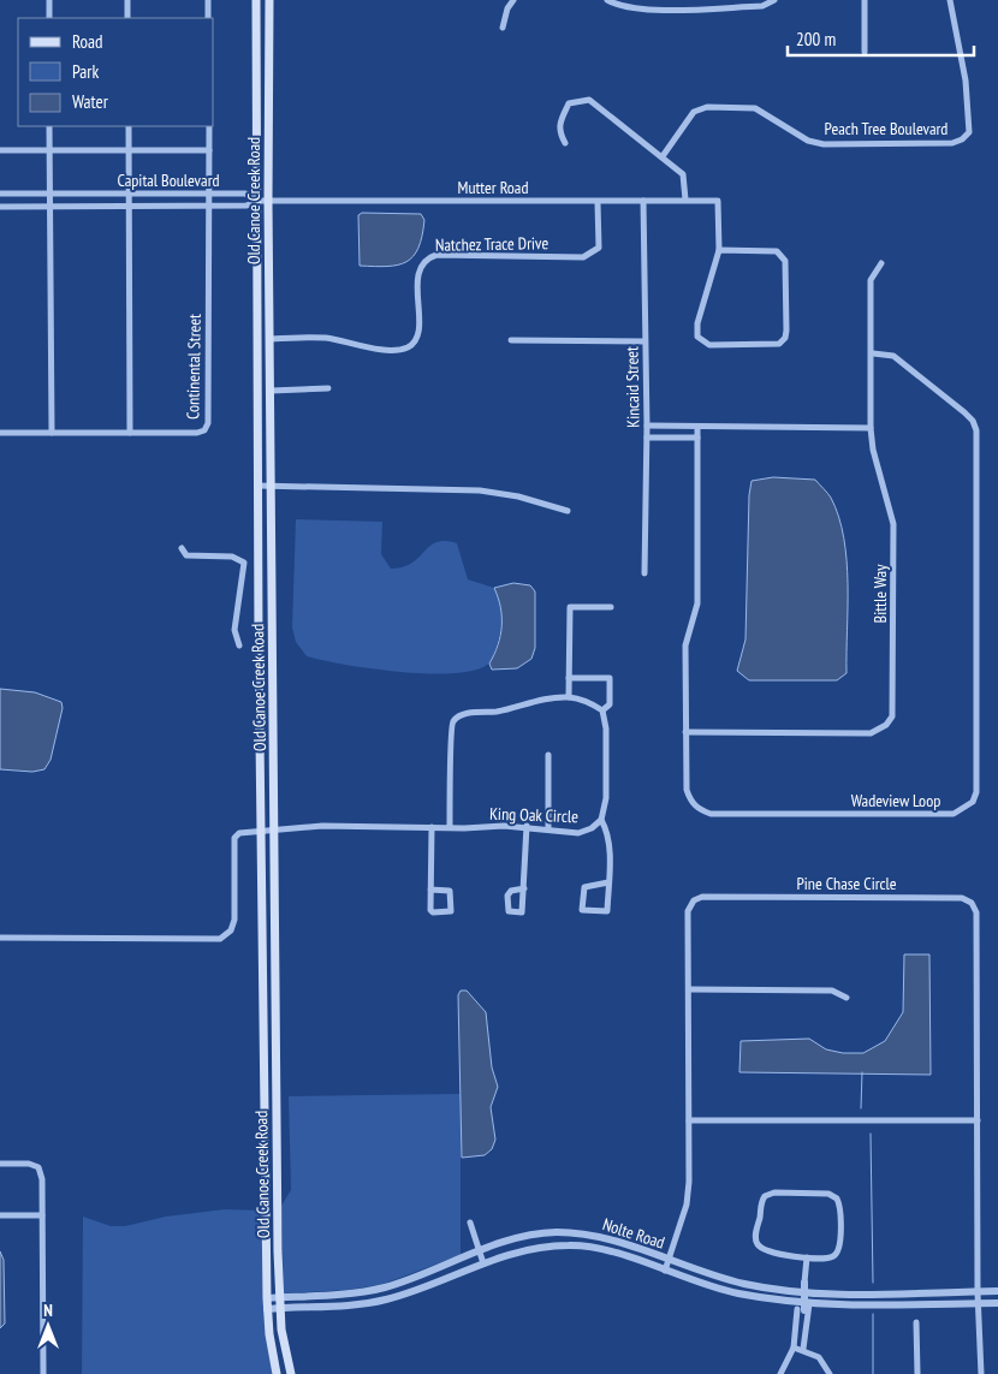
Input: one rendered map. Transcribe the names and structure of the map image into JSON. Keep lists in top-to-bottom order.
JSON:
{
  "streets": {
    "main road": ["Old Canoe Creek Road"],
    "street": [
      "Peach Tree Boulevard",
      "Capital Boulevard",
      "Mutter Road",
      "Natchez Trace Drive",
      "Continental Street",
      "Kincaid Street",
      "Bittle Way",
      "Wadeview Loop",
      "King Oak Circle",
      "Pine Chase Circle",
      "Nolte Road"
    ]
  },
  "crossings": [
    ["Capital Boulevard", "Mutter Road"],
    ["Capital Boulevard", "Old Canoe Creek Road"],
    ["Capital Boulevard", "Continental Street"],
    ["Mutter Road", "Old Canoe Creek Road"],
    ["Mutter Road", "Natchez Trace Drive"],
    ["Mutter Road", "Kincaid Street"],
    ["Old Canoe Creek Road", "Natchez Trace Drive"],
    ["Old Canoe Creek Road", "King Oak Circle"],
    ["Old Canoe Creek Road", "Nolte Road"],
    ["Bittle Way", "Wadeview Loop"],
    ["Pine Chase Circle", "Nolte Road"]
  ],
  "legend": ["Road", "Park", "Water"],
  "scale_bar": "200 m",
  "north": "top"
}
